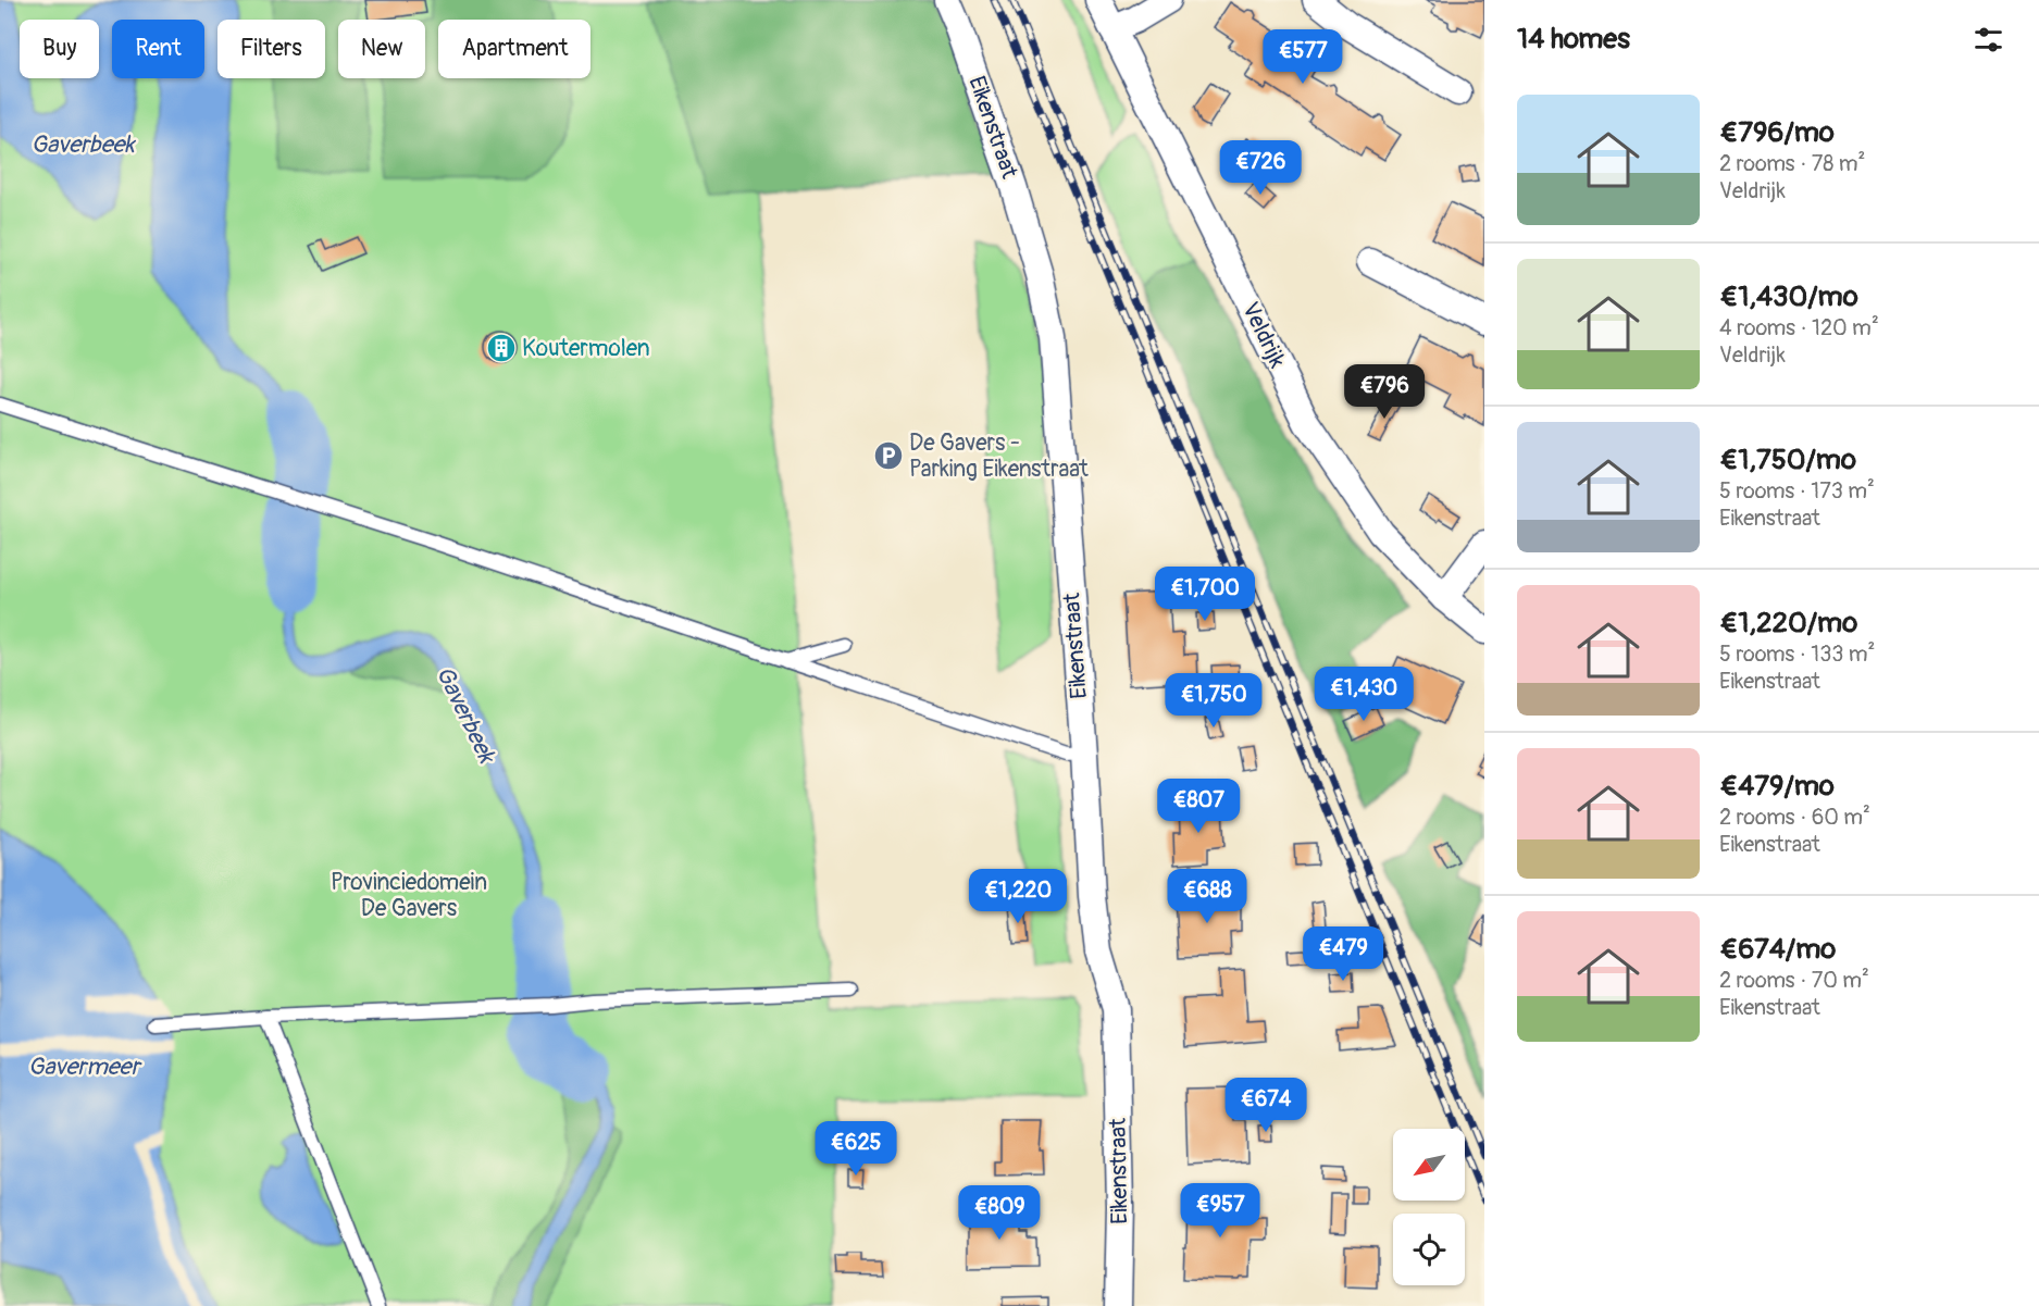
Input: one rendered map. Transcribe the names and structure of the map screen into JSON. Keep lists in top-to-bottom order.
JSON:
{
  "streets": {
    "street": ["Eikenstraat", "Veldrijk"]
  },
  "water": ["Gaverbeek", "Gavermeer"],
  "parks": ["Provinciedomein De Gavers"],
  "places": {
    "building": ["Koutermolen"],
    "parking": ["De Gavers - Parking Eikenstraat"]
  },
  "north": "bottom left",
  "page": {
    "heading": "14 homes",
    "chip": [
      "Buy",
      "Rent",
      "Filters",
      "New",
      "Apartment"
    ],
    "price": [
      "€577",
      "€726",
      "€796",
      "€1,700",
      "€1,430",
      "€1,750",
      "€807",
      "€1,220",
      "€688",
      "€479",
      "€674",
      "€625",
      "€957",
      "€809"
    ],
    "list": [
      {
        "name": "€796/mo",
        "note": "2 rooms · 78 m² · Veldrijk"
      },
      {
        "name": "€1,430/mo",
        "note": "4 rooms · 120 m² · Veldrijk"
      },
      {
        "name": "€1,750/mo",
        "note": "5 rooms · 173 m² · Eikenstraat"
      },
      {
        "name": "€1,220/mo",
        "note": "5 rooms · 133 m² · Eikenstraat"
      },
      {
        "name": "€479/mo",
        "note": "2 rooms · 60 m² · Eikenstraat"
      },
      {
        "name": "€674/mo",
        "note": "2 rooms · 70 m² · Eikenstraat"
      }
    ]
  }
}
